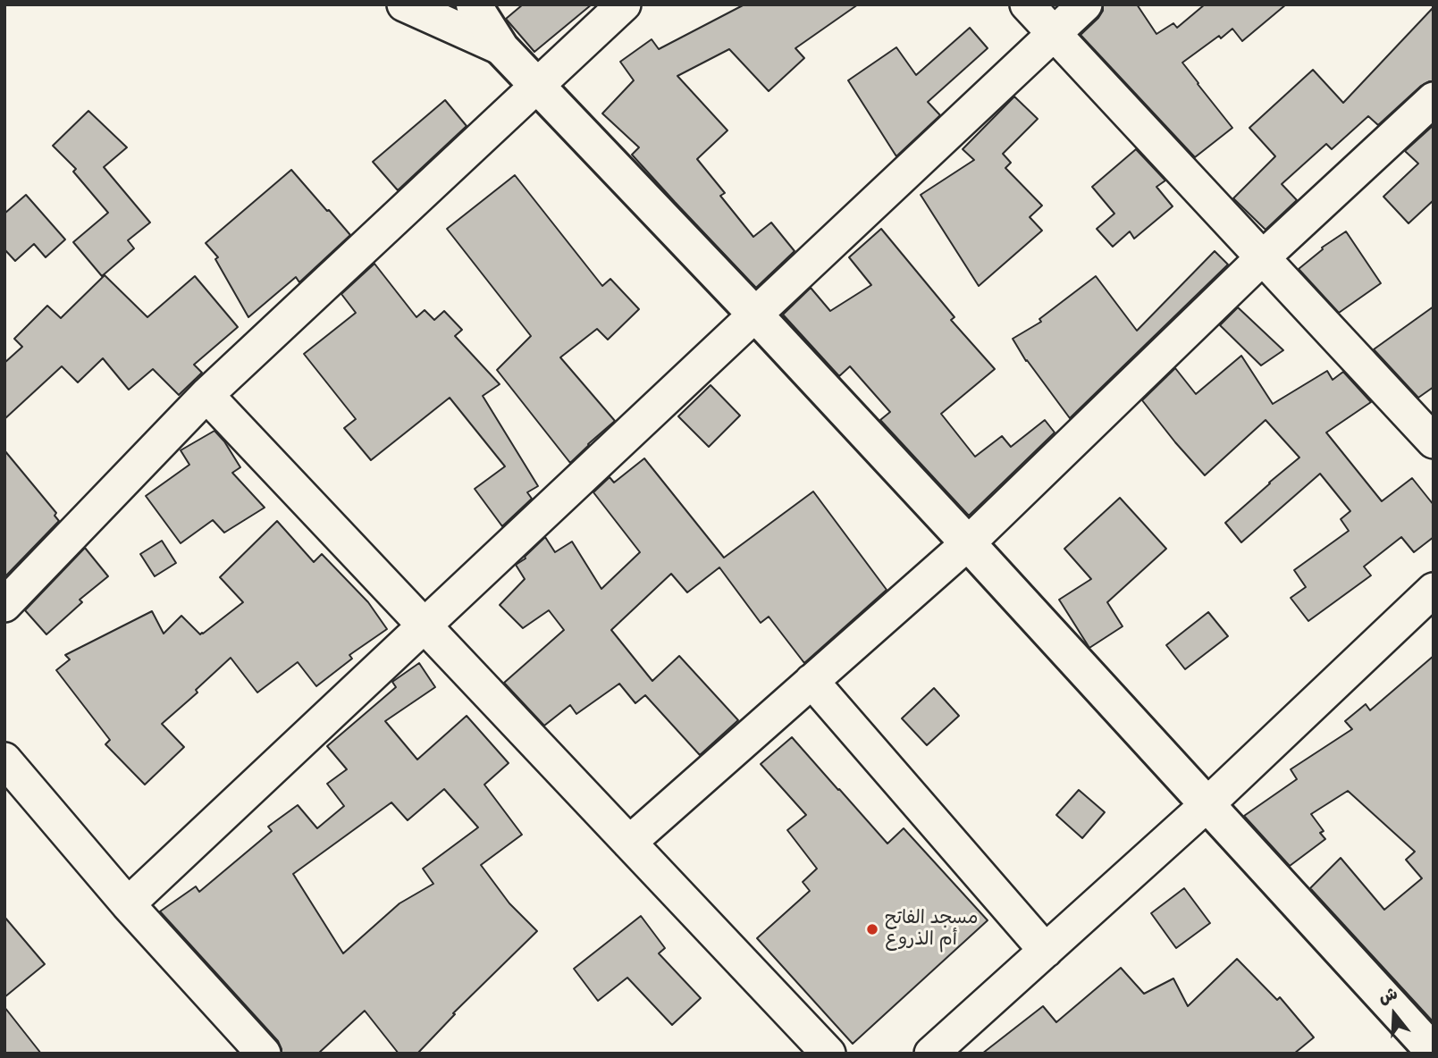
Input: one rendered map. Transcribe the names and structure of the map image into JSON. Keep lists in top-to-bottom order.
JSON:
{
  "places": ["مسجد الفاتح أم الذروع"],
  "north": "top"
}
